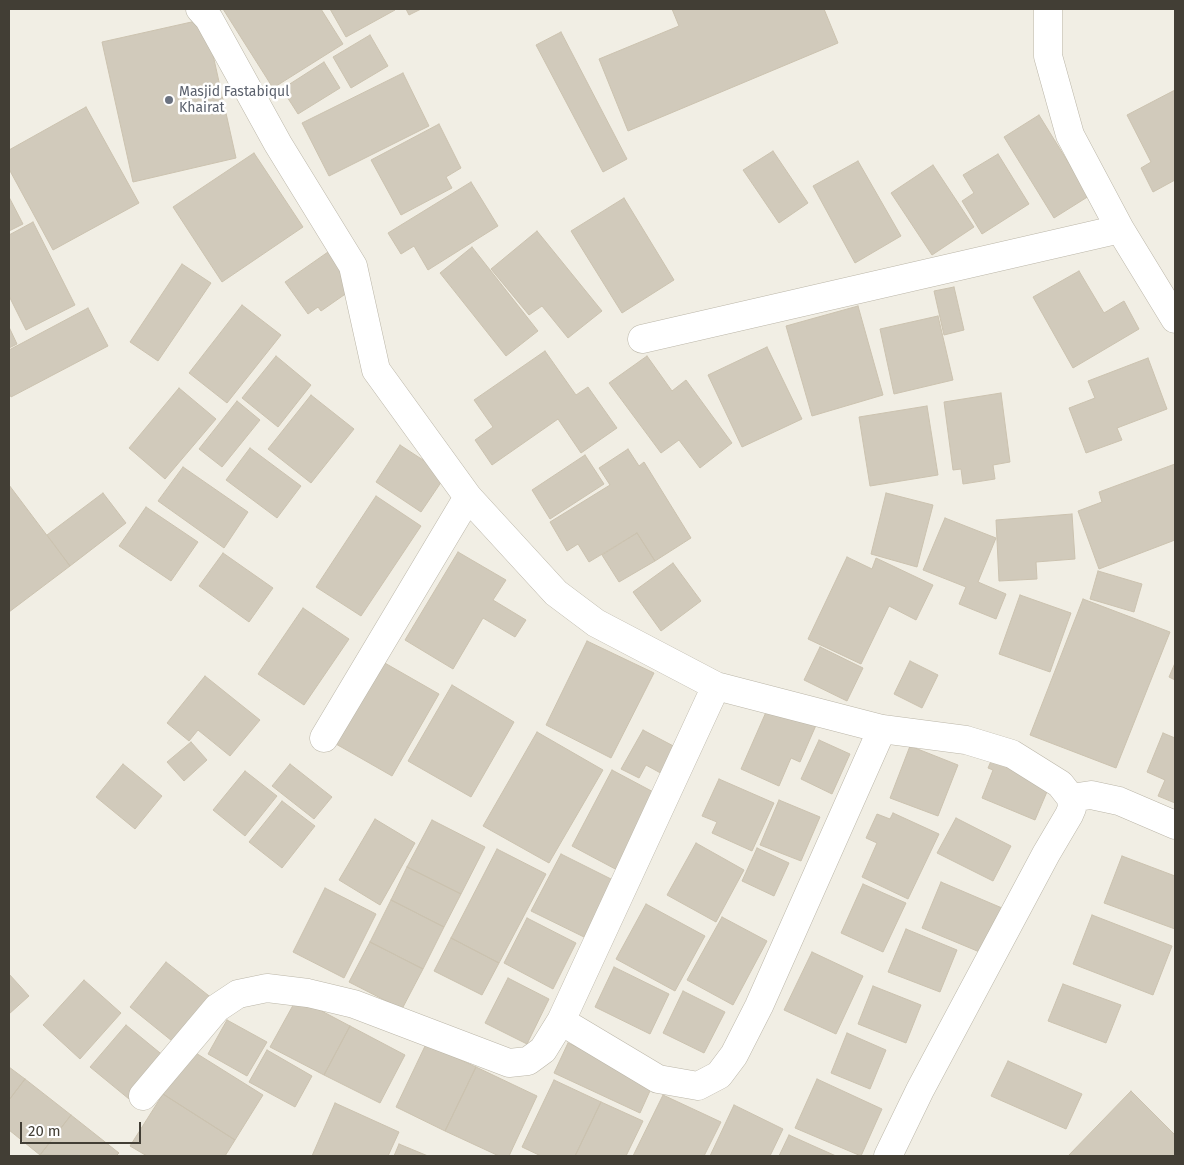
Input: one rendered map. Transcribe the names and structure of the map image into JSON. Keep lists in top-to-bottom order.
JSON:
{
  "places": ["Masjid Fastabiqul Khairat"],
  "scale_bar": "20 m"
}
